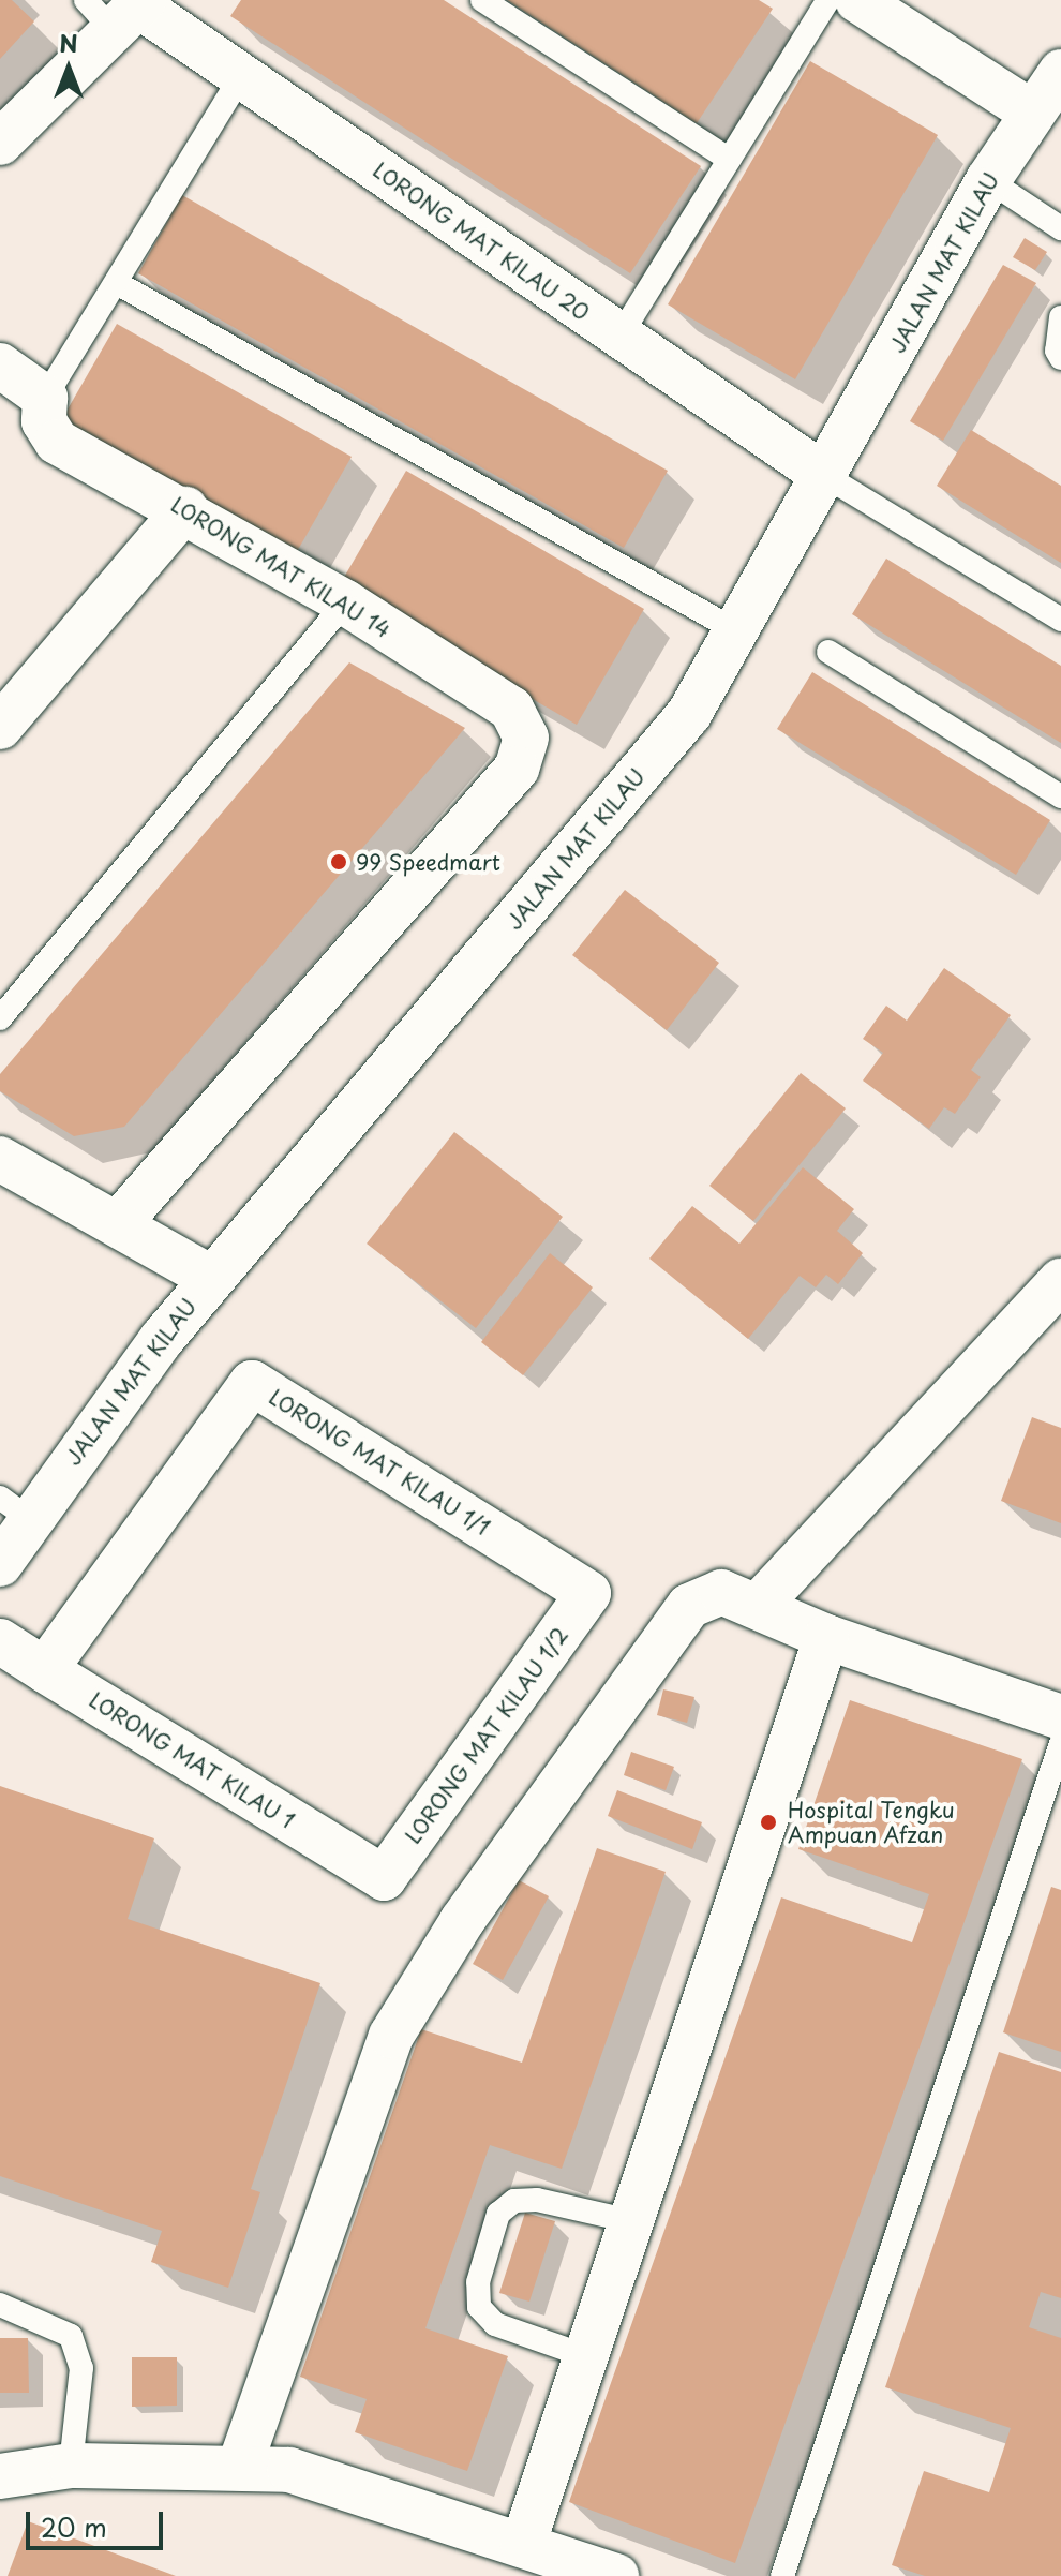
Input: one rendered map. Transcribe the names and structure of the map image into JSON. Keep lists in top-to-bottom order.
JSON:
{
  "streets": {
    "street": [
      "LORONG MAT KILAU 20",
      "JALAN MAT KILAU",
      "LORONG MAT KILAU 14",
      "LORONG MAT KILAU 1/1",
      "LORONG MAT KILAU 1/2",
      "LORONG MAT KILAU 1"
    ]
  },
  "crossings": [
    ["LORONG MAT KILAU 20", "JALAN MAT KILAU"],
    ["LORONG MAT KILAU 1/1", "LORONG MAT KILAU 1/2"],
    ["LORONG MAT KILAU 1/1", "LORONG MAT KILAU 1"],
    ["LORONG MAT KILAU 1/2", "LORONG MAT KILAU 1"]
  ],
  "places": ["99 Speedmart", "Hospital Tengku Ampuan Afzan"],
  "scale_bar": "20 m",
  "north": "top"
}
